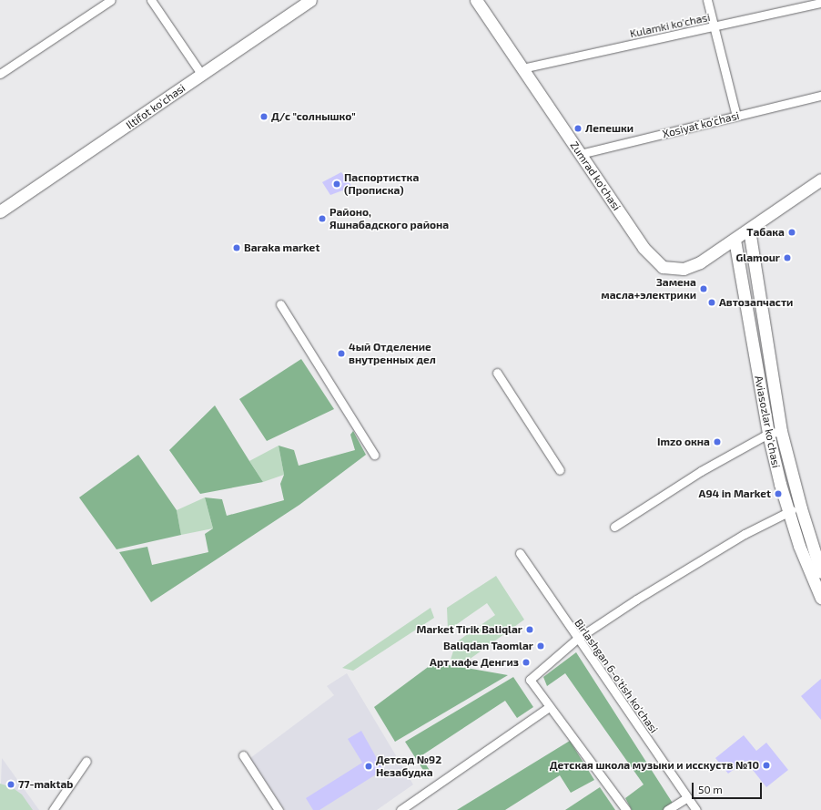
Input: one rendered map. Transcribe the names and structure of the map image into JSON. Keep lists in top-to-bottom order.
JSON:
{
  "streets": {
    "main road": ["Iltifot ko'chasi", "Zumrad ko'chasi", "Aviasozlar ko'chasi"],
    "street": ["Kulamki ko'chasi", "Xosiyat ko'chasi", "Birlashgan 6-o'tish ko'chasi"]
  },
  "crossings": [
    ["Kulamki ko'chasi", "Zumrad ko'chasi"],
    ["Xosiyat ko'chasi", "Zumrad ko'chasi"],
    ["Zumrad ko'chasi", "Aviasozlar ko'chasi"]
  ],
  "places": [
    "Д/с \"солнышко\"",
    "Лепешки",
    "Паспортистка (Прописка)",
    "Районо, Яшнабадского района",
    "Табака",
    "Baraka market",
    "Glamour",
    "Замена масла+электрики",
    "Автозапчасти",
    "4ый Отделение внутренных дел",
    "Imzo окна",
    "A94 in Market",
    "Market Tirik Baliqlar",
    "Baliqdan Taomlar",
    "Арт кафе Денгиз",
    "Детская школа музыки и исскуств №10",
    "Детсад №92 Незабудка",
    "77-maktab"
  ],
  "scale_bar": "50 m"
}
